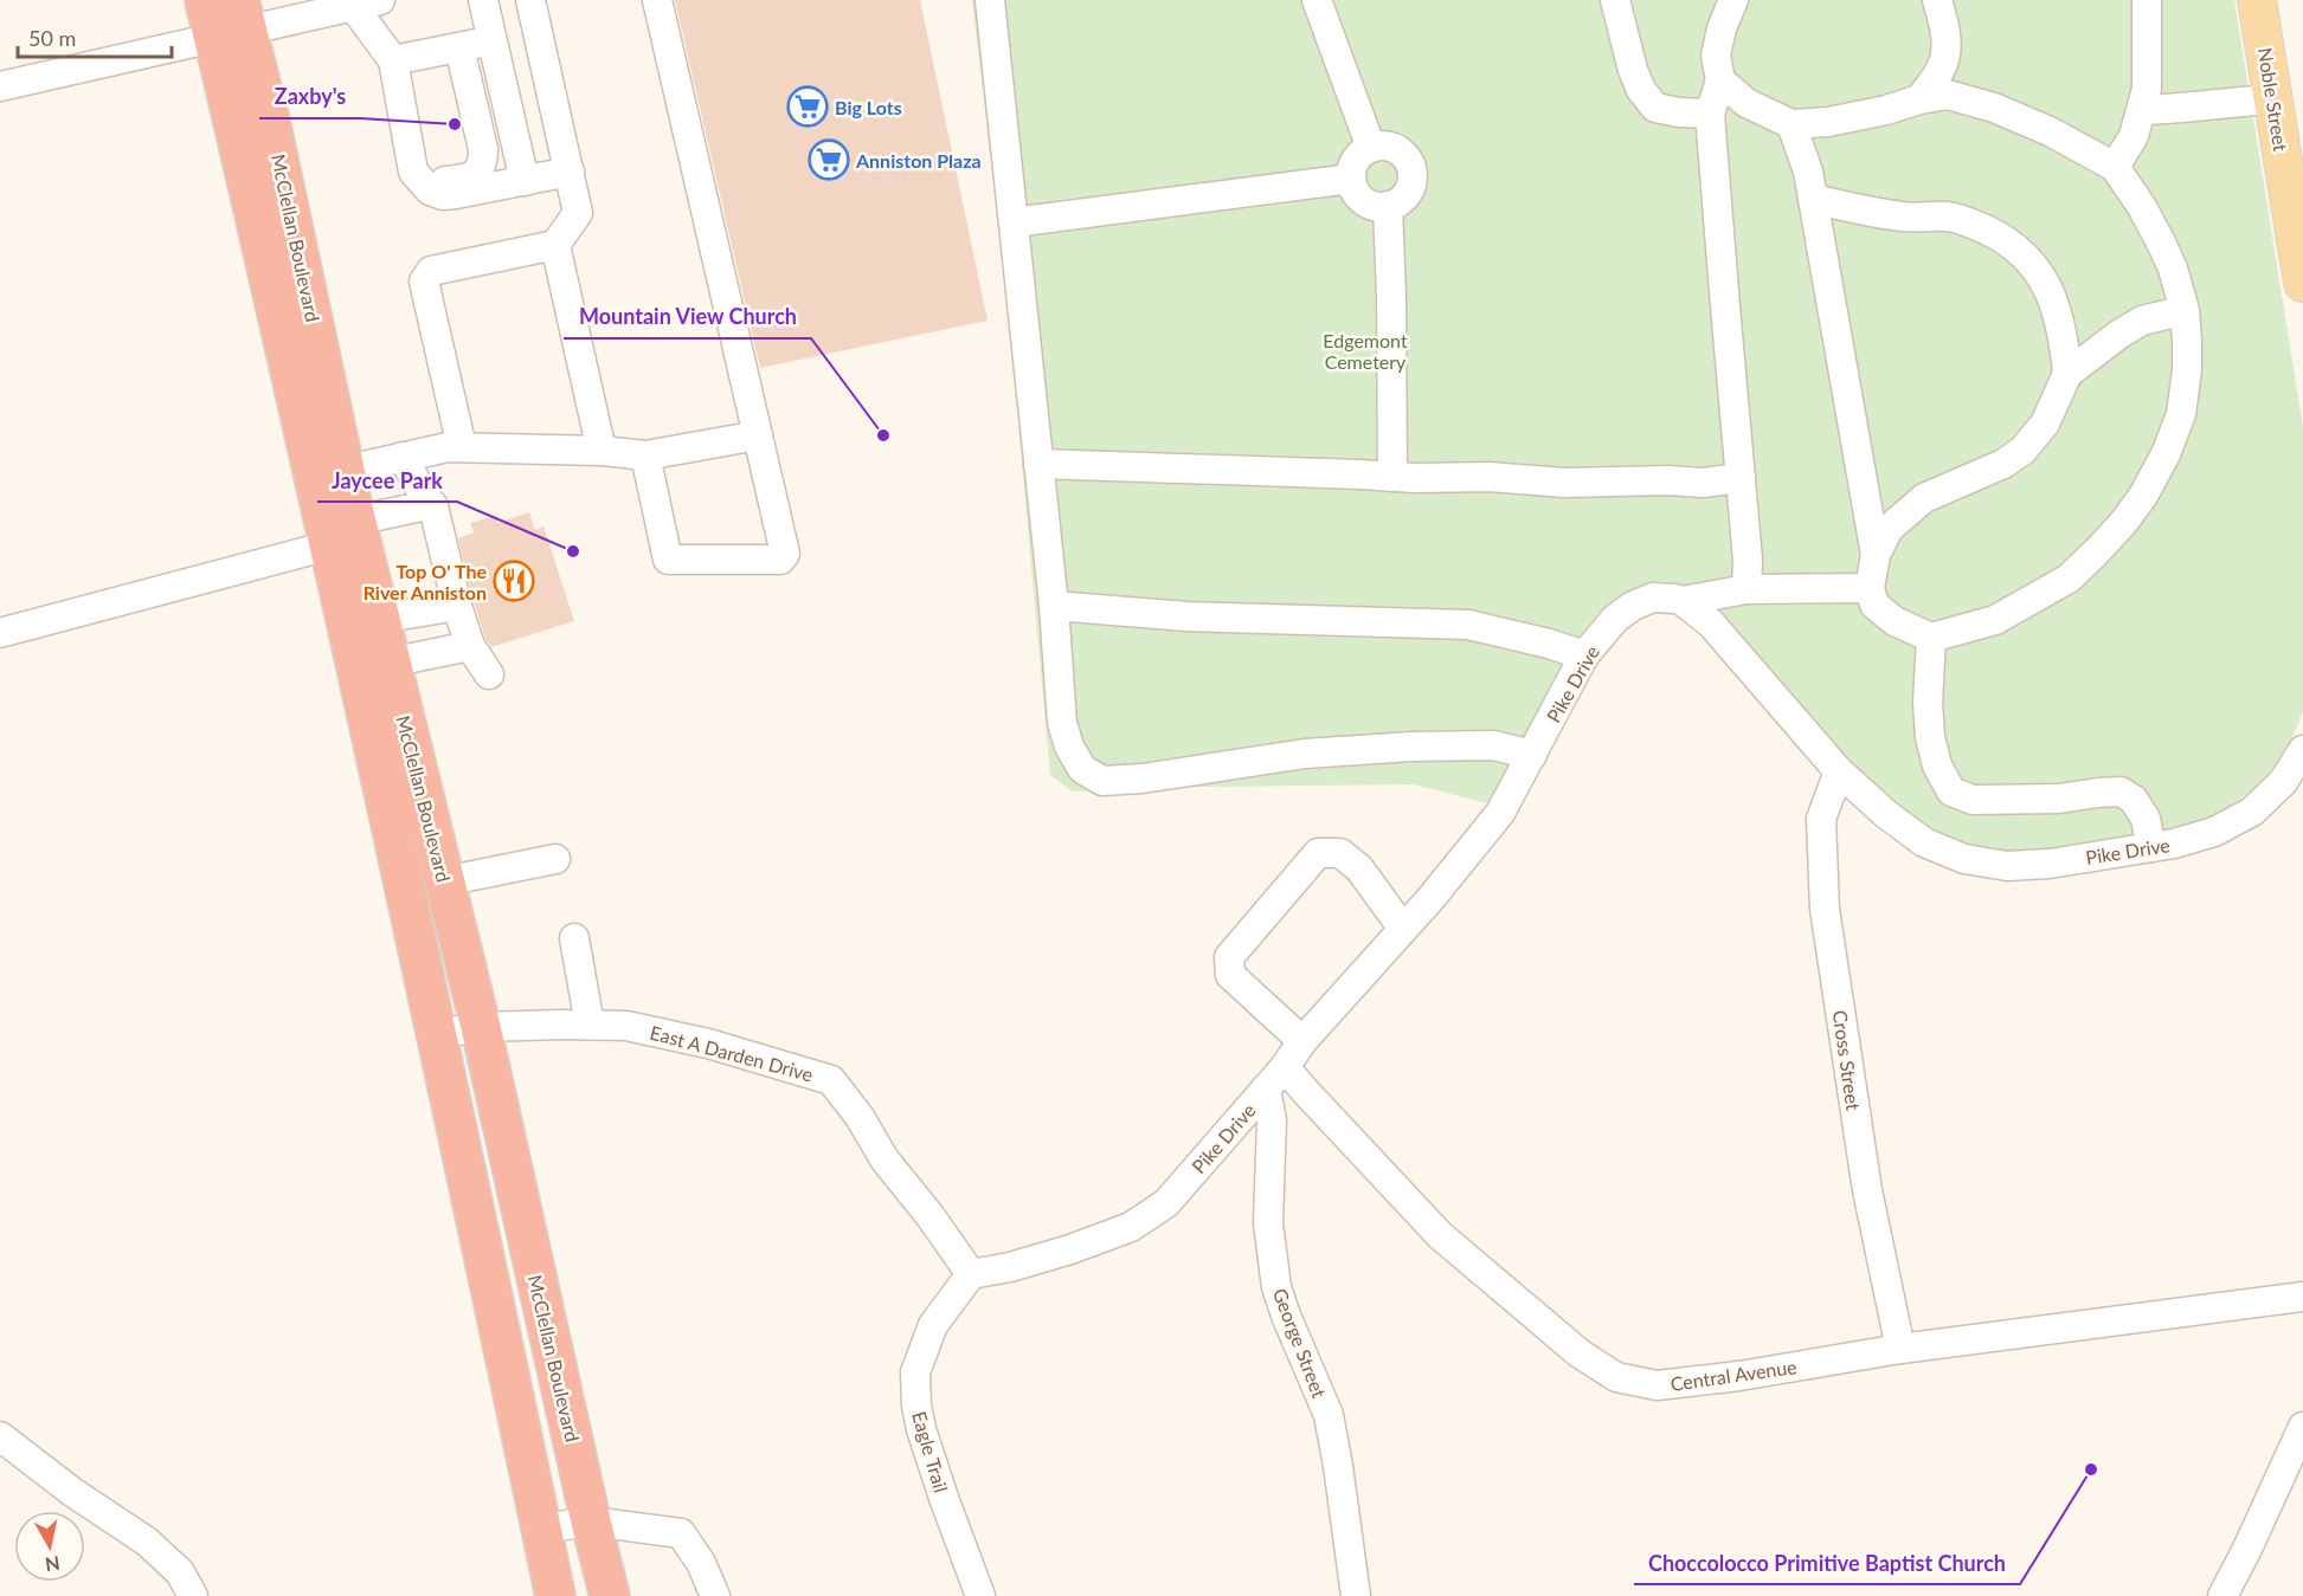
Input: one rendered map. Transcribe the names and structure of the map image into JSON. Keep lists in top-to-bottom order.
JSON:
{
  "streets": {
    "highway": ["McClellan Boulevard"],
    "main road": ["Noble Street"],
    "street": [
      "Pike Drive",
      "East A Darden Drive",
      "Cross Street",
      "George Street",
      "Central Avenue",
      "Eagle Trail"
    ]
  },
  "crossings": [
    ["McClellan Boulevard", "East A Darden Drive"],
    ["Pike Drive", "East A Darden Drive"],
    ["Pike Drive", "Cross Street"],
    ["Pike Drive", "George Street"],
    ["Pike Drive", "Central Avenue"],
    ["Pike Drive", "Eagle Trail"],
    ["East A Darden Drive", "Eagle Trail"],
    ["Cross Street", "Central Avenue"]
  ],
  "parks": ["Edgemont Cemetery"],
  "places": {
    "supermarket": ["Big Lots", "Anniston Plaza"],
    "other": [
      "Zaxby's",
      "Mountain View Church",
      "Jaycee Park",
      "Choccolocco Primitive Baptist Church"
    ],
    "restaurant": ["Top O' The River Anniston"]
  },
  "scale_bar": "50 m",
  "north": "bottom"
}
